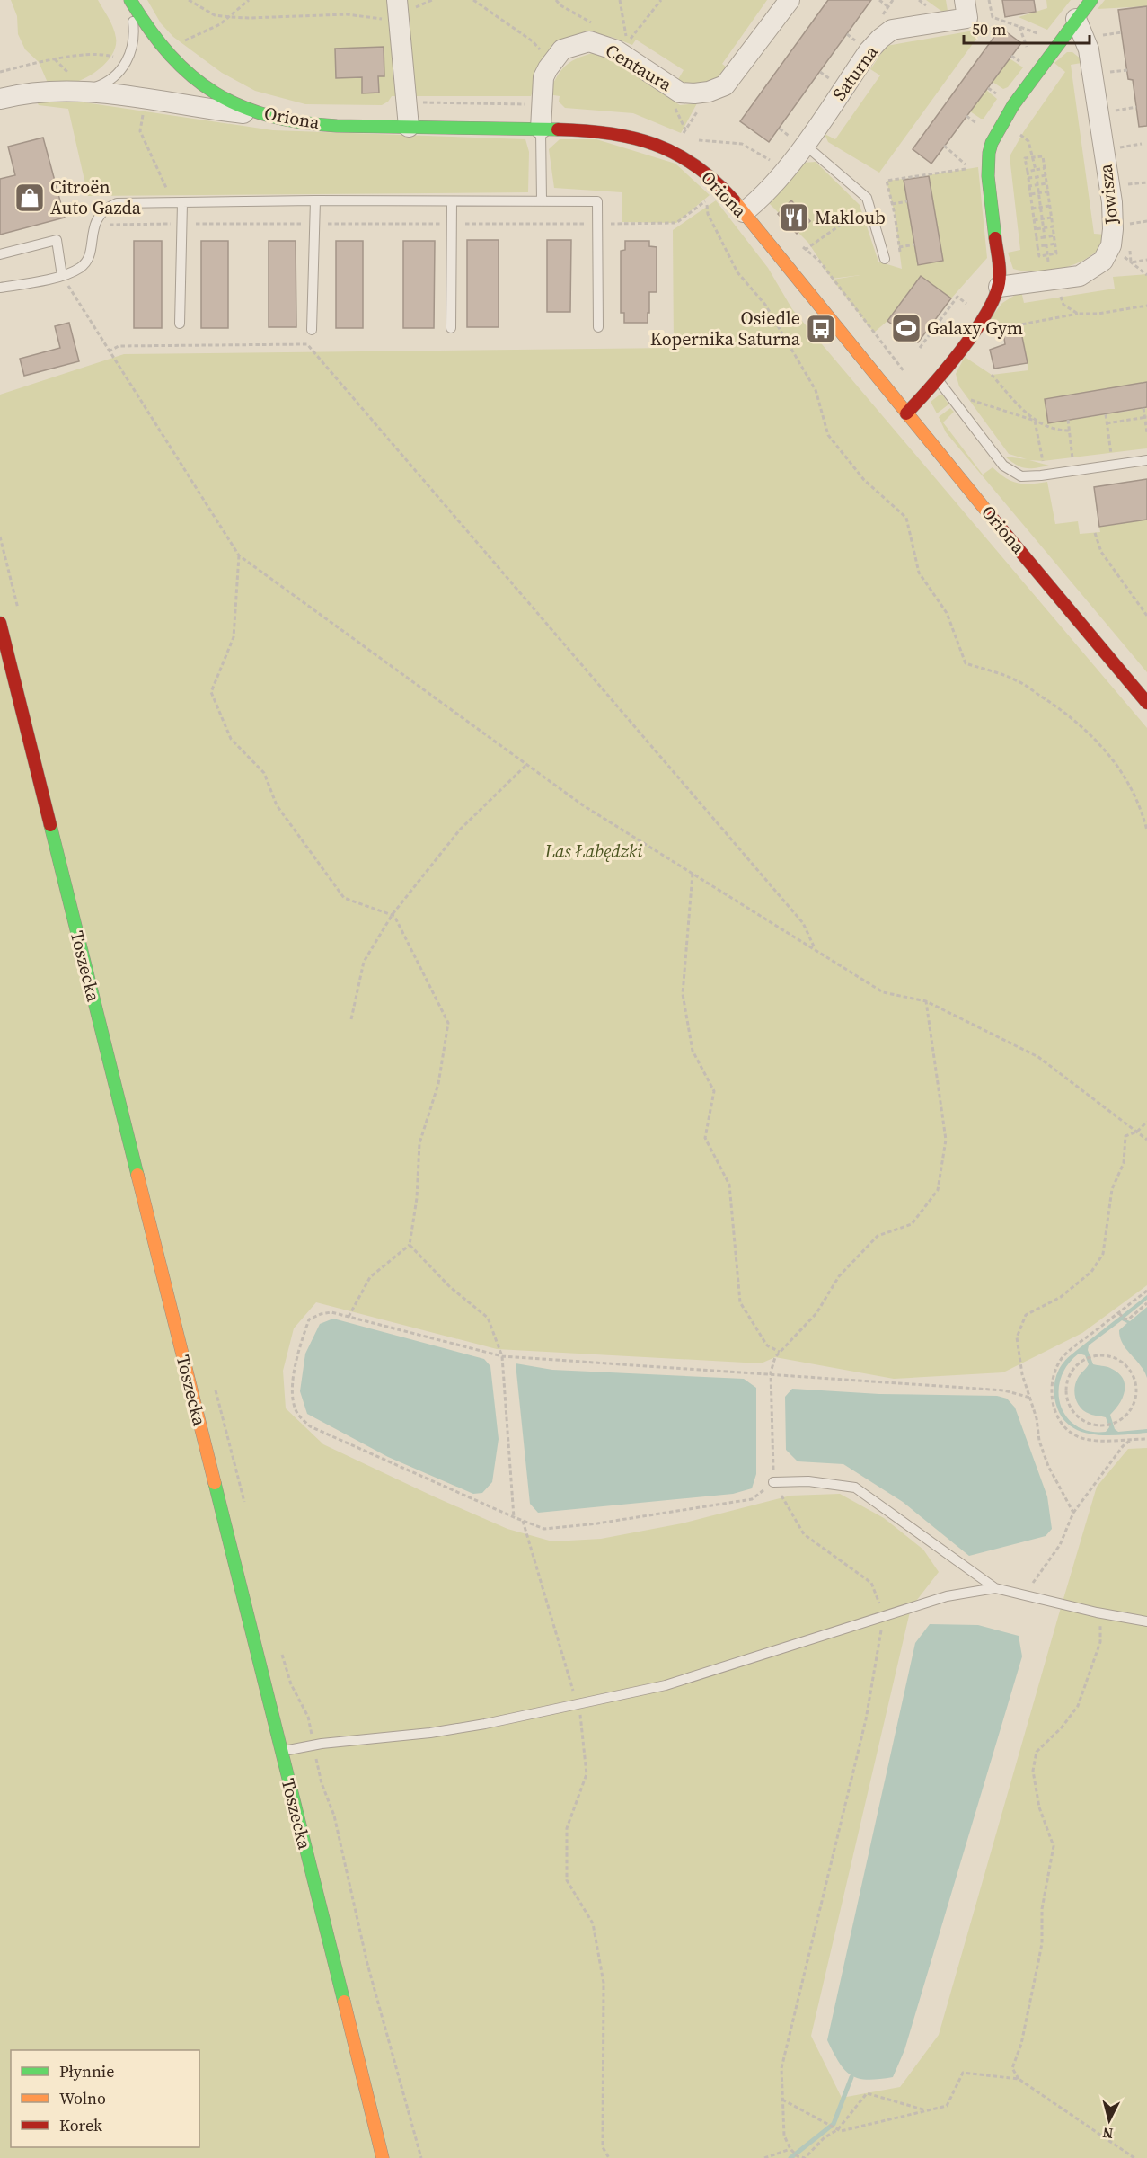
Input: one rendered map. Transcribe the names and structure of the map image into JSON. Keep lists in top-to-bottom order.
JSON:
{
  "streets": {
    "street": [
      "Centaura",
      "Saturna",
      "Oriona",
      "Jowisza",
      "Toszecka"
    ]
  },
  "crossings": [
    ["Centaura", "Oriona"],
    ["Saturna", "Oriona"]
  ],
  "parks": ["Las Łabędzki"],
  "places": {
    "shop": ["Citroën Auto Gazda"],
    "restaurant": ["Makloub"],
    "sports": ["Galaxy Gym"],
    "bus stop": ["Osiedle Kopernika Saturna"]
  },
  "legend": ["Płynnie", "Wolno", "Korek"],
  "scale_bar": "50 m",
  "north": "bottom"
}
